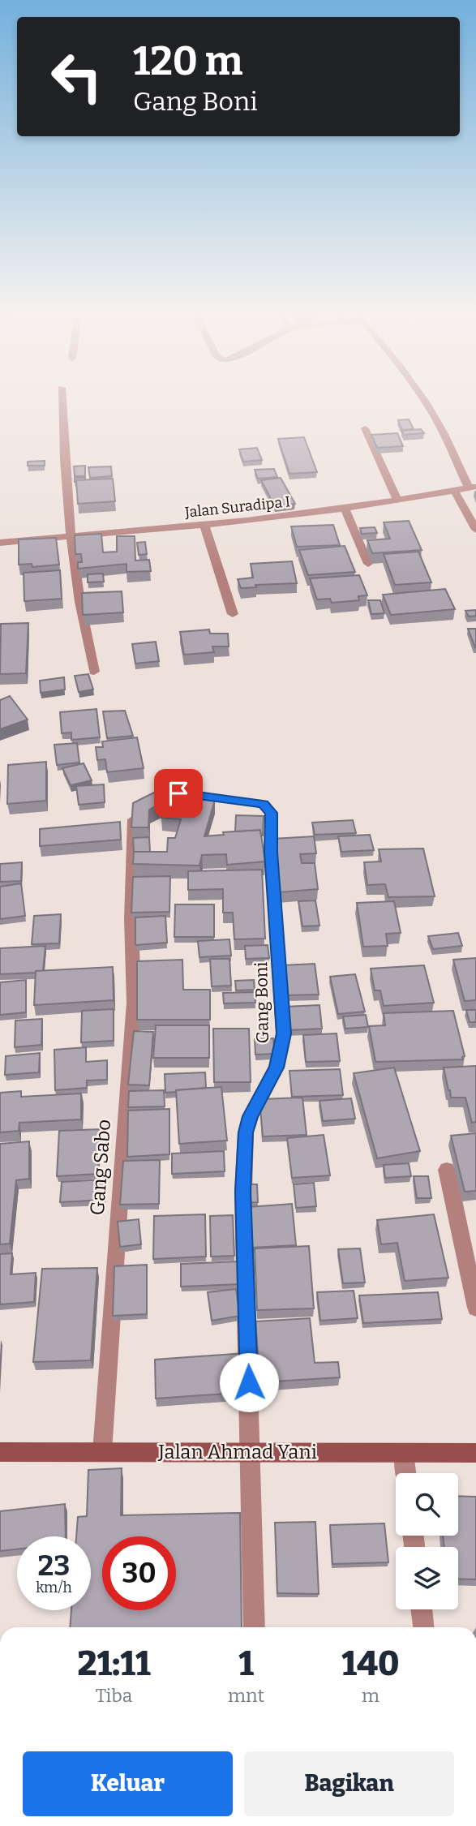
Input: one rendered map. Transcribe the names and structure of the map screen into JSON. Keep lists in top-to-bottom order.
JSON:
{
  "streets": {
    "main road": ["Jalan Ahmad Yani"],
    "street": ["Jalan Suradipa I", "Gang Boni", "Gang Sabo"]
  },
  "crossings": [
    ["Gang Boni", "Gang Sabo"],
    ["Gang Boni", "Jalan Ahmad Yani"],
    ["Gang Sabo", "Jalan Ahmad Yani"]
  ],
  "page": {
    "turn": ["120 m", "Gang Boni"],
    "speed": "23 km/h",
    "limit": "30",
    "eta": [
      "21:11",
      "Tiba",
      "1",
      "mnt",
      "140",
      "m"
    ],
    "buttons": ["Keluar", "Bagikan"]
  }
}
